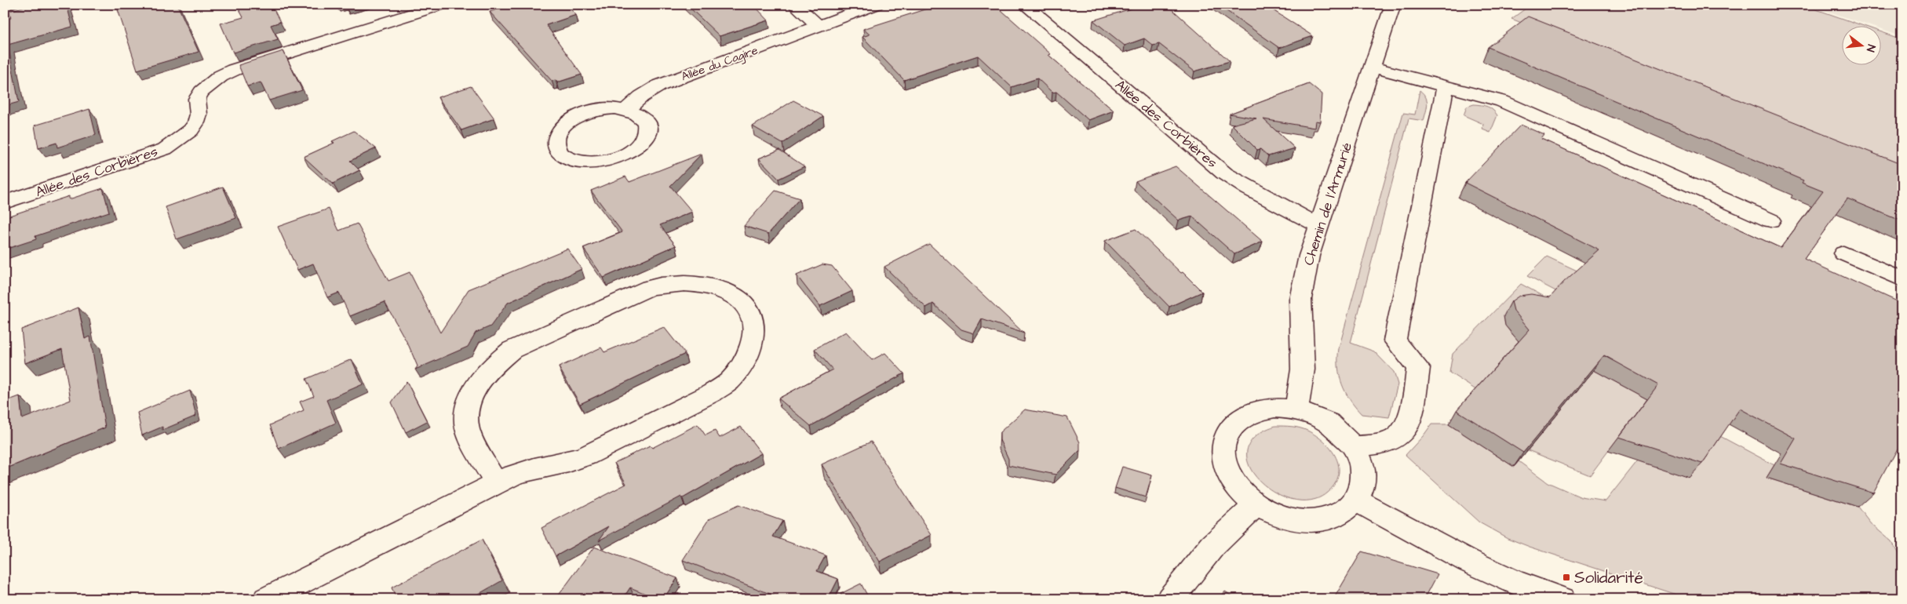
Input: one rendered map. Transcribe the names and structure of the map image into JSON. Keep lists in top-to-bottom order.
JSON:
{
  "streets": {
    "street": ["Allée du Cagire", "Allée des Corbières", "Chemin de l'Armurié"]
  },
  "crossings": [
    ["Allée des Corbières", "Chemin de l'Armurié"]
  ],
  "places": {
    "transit": ["Solidarité"]
  },
  "north": "right"
}
